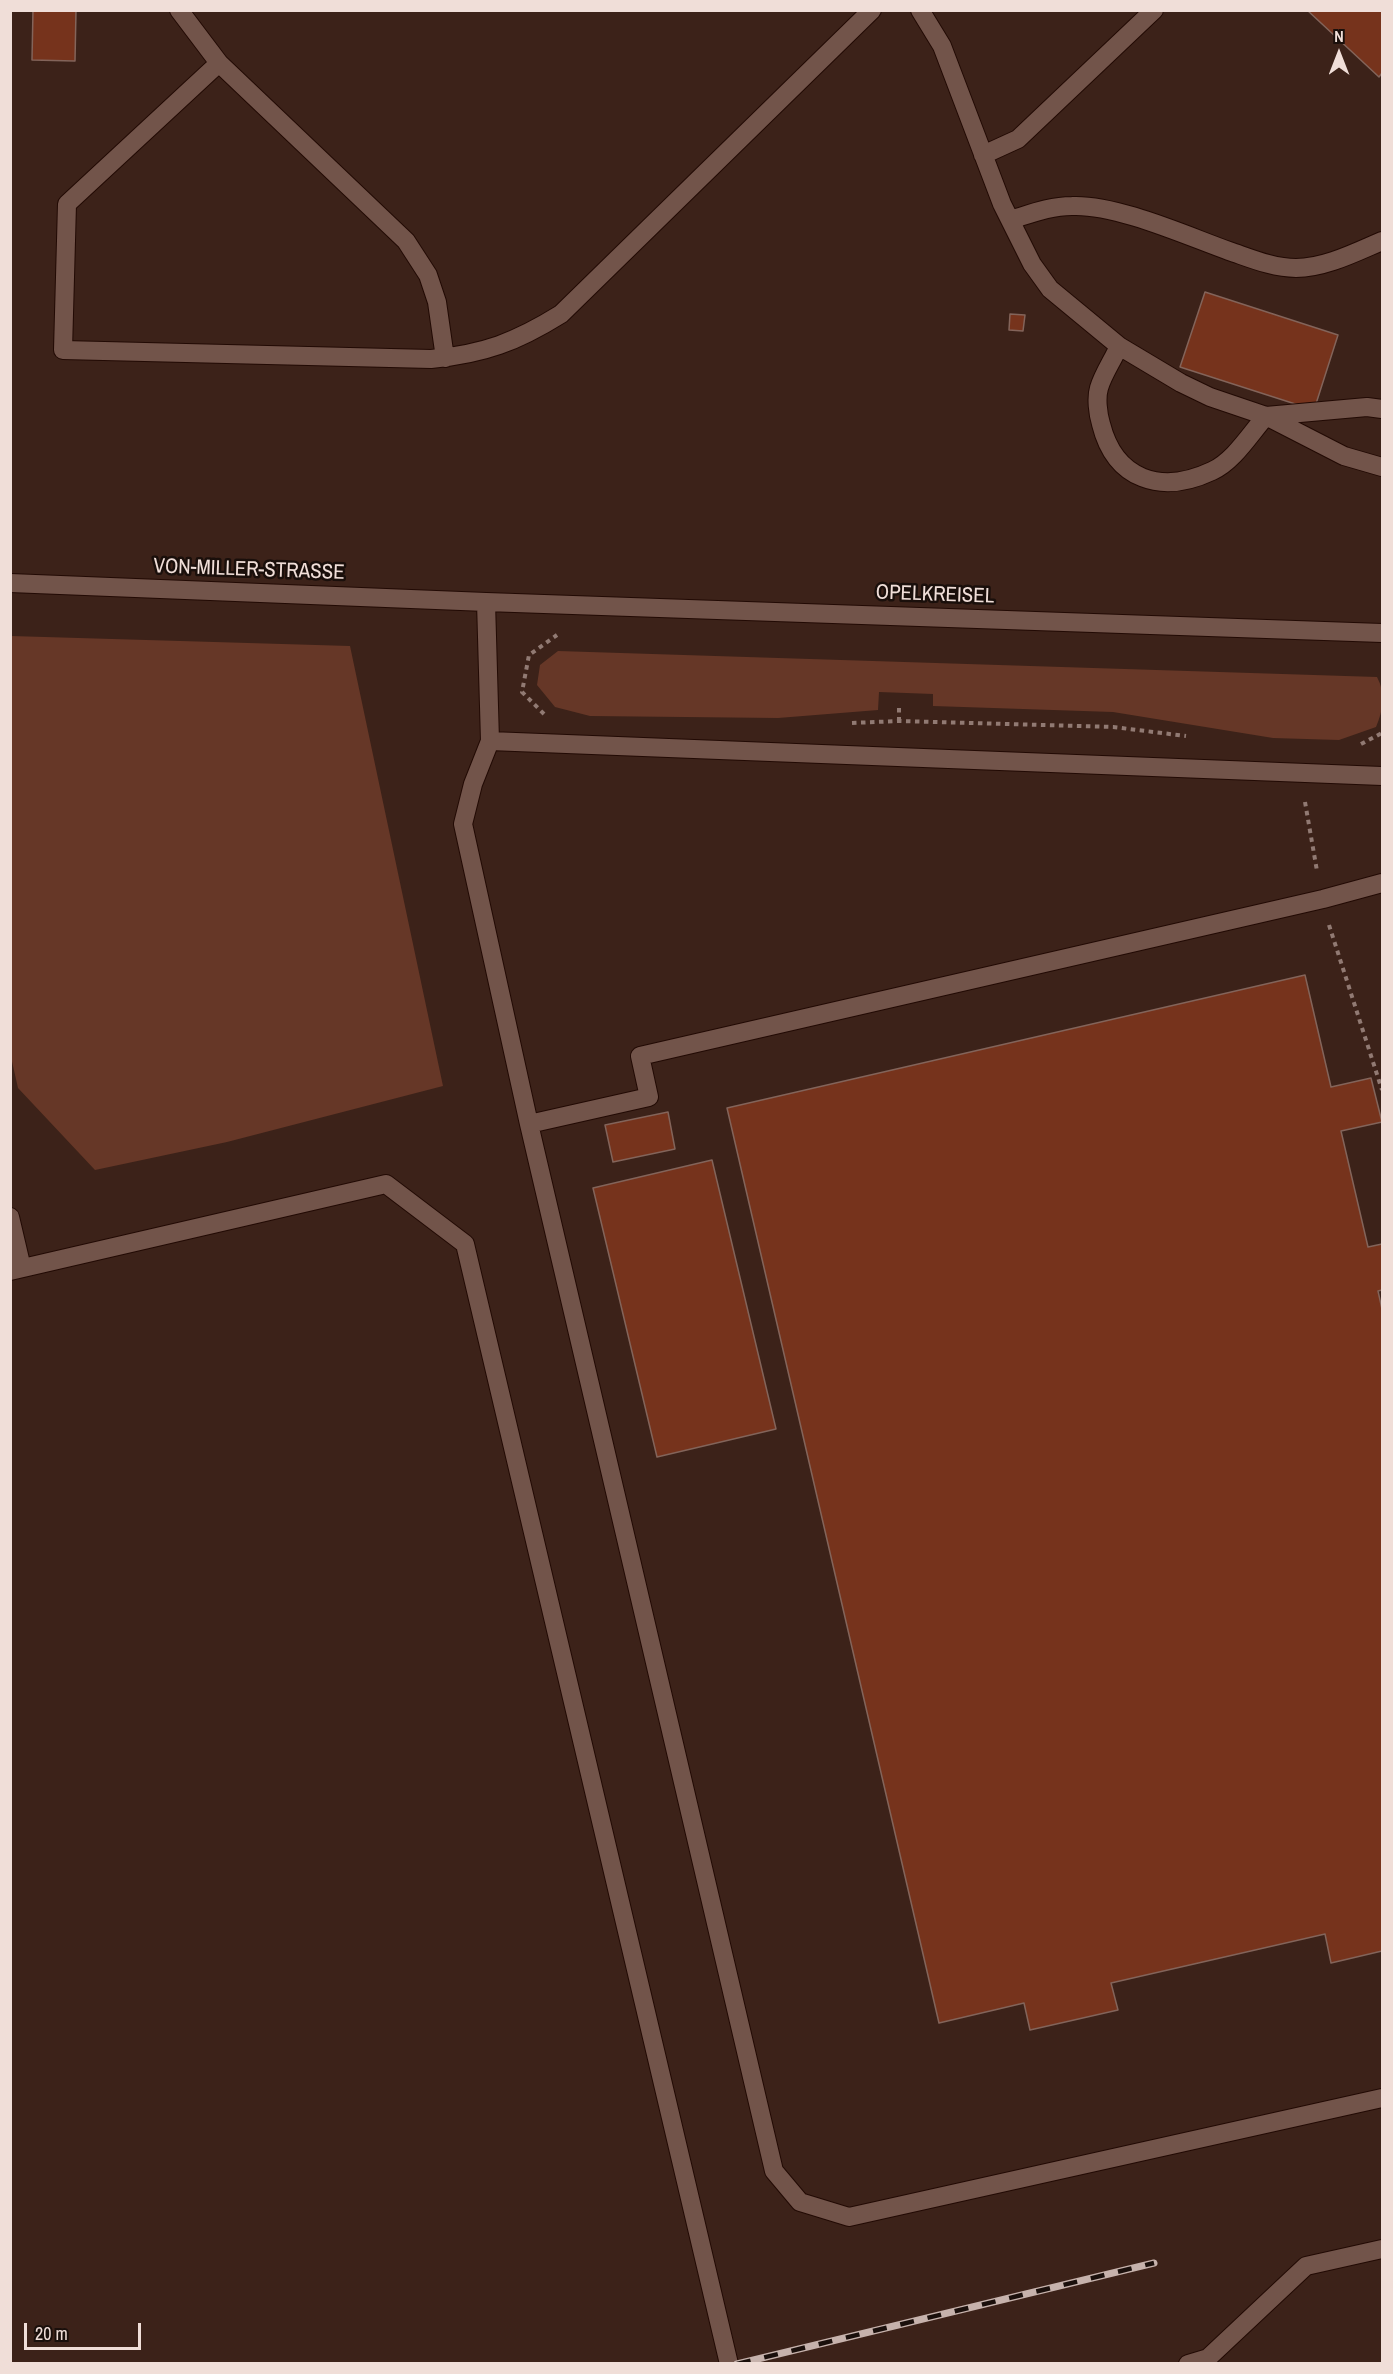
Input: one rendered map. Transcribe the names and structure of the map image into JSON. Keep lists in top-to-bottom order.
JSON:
{
  "streets": {
    "street": ["VON-MILLER-STRASSE", "OPELKREISEL"]
  },
  "crossings": [
    ["VON-MILLER-STRASSE", "OPELKREISEL"]
  ],
  "scale_bar": "20 m",
  "north": "top"
}
